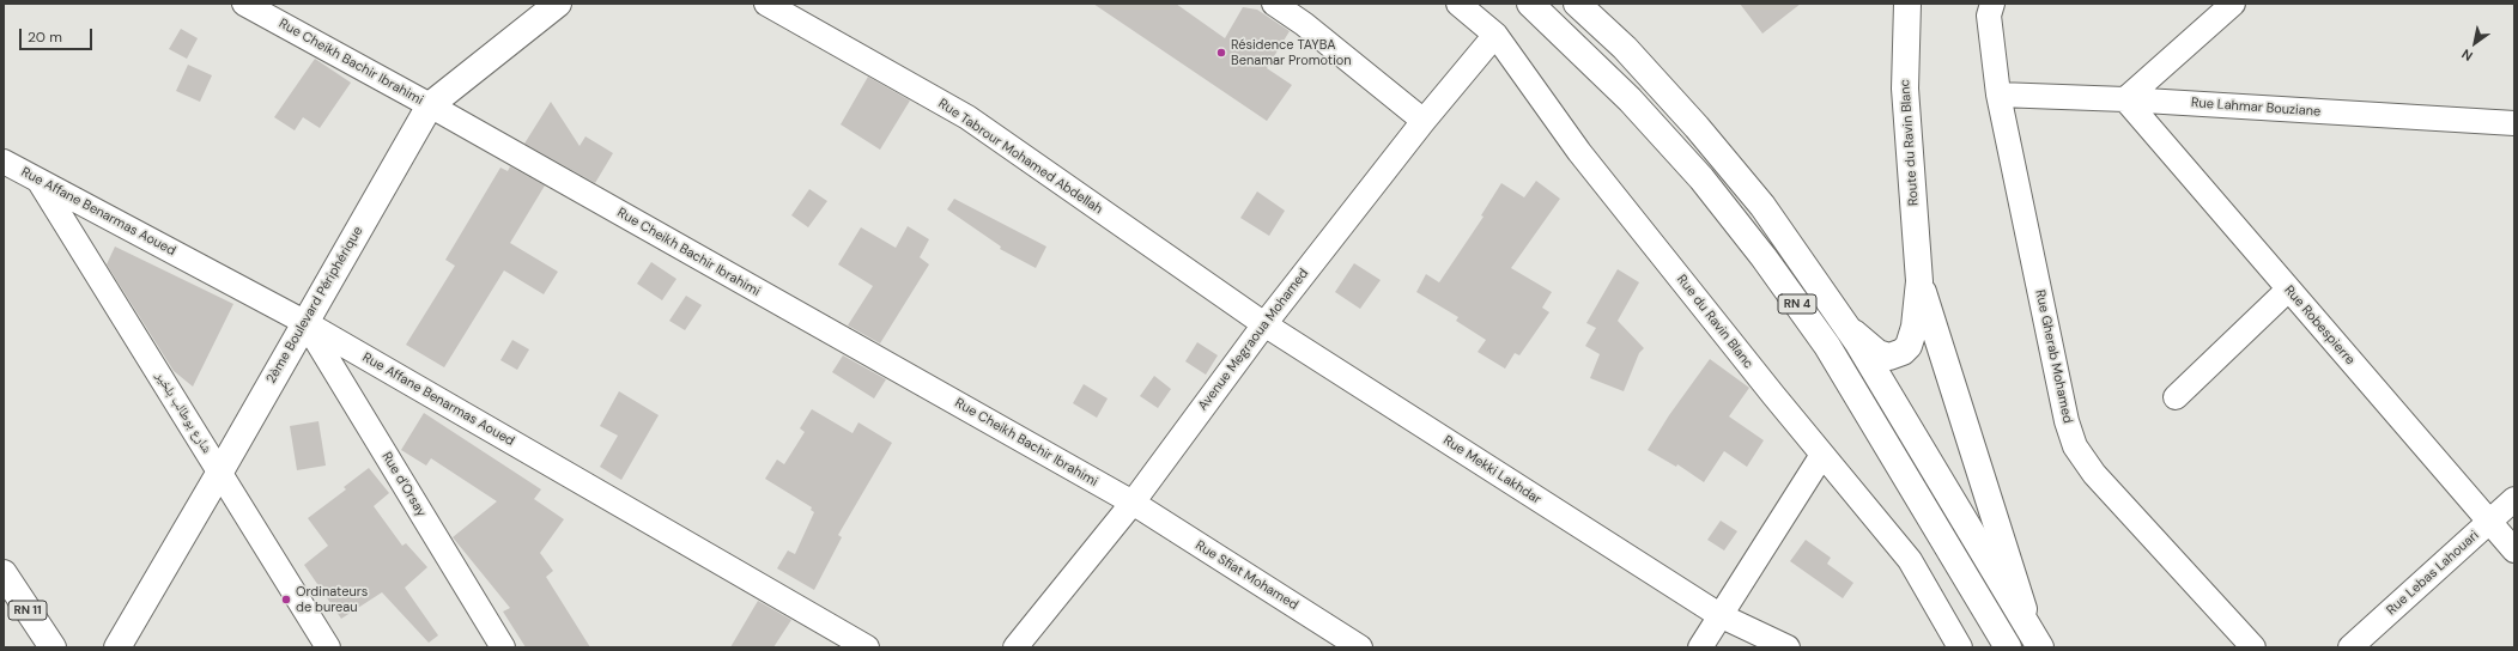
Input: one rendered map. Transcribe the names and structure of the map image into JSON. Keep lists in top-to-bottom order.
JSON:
{
  "streets": {
    "main road": [
      "Route du Ravin Blanc",
      "RN 4",
      "2ème Boulevard Périphérique",
      "RN 11"
    ],
    "street": [
      "Rue Cheikh Bachir Ibrahimi",
      "Rue Lahmar Bouziane",
      "Rue Tabrour Mohamed Abdellah",
      "Rue Affane Benarmas Aoued",
      "Rue du Ravin Blanc",
      "Rue Robespierre",
      "Avenue Megraoua Mohamed",
      "Rue Gherab Mohamed",
      "شارع بوطالب بلخير",
      "Rue Mekki Lakhdar",
      "Rue d'Orsay",
      "Rue Lebas Lahouari",
      "Rue Sfiat Mohamed"
    ]
  },
  "crossings": [
    ["Rue Cheikh Bachir Ibrahimi", "2ème Boulevard Périphérique"],
    ["Rue Cheikh Bachir Ibrahimi", "Avenue Megraoua Mohamed"],
    ["Rue Cheikh Bachir Ibrahimi", "Rue Sfiat Mohamed"],
    ["Rue Lahmar Bouziane", "Rue Robespierre"],
    ["Rue Lahmar Bouziane", "Rue Gherab Mohamed"],
    ["Rue Tabrour Mohamed Abdellah", "Avenue Megraoua Mohamed"],
    ["Rue Tabrour Mohamed Abdellah", "Rue Mekki Lakhdar"],
    ["Rue Affane Benarmas Aoued", "2ème Boulevard Périphérique"],
    ["Rue Affane Benarmas Aoued", "شارع بوطالب بلخير"],
    ["Rue Affane Benarmas Aoued", "Rue d'Orsay"],
    ["2ème Boulevard Périphérique", "شارع بوطالب بلخير"],
    ["2ème Boulevard Périphérique", "Rue d'Orsay"],
    ["Rue du Ravin Blanc", "Avenue Megraoua Mohamed"],
    ["Rue Robespierre", "Rue Lebas Lahouari"],
    ["Avenue Megraoua Mohamed", "Rue Mekki Lakhdar"],
    ["Avenue Megraoua Mohamed", "Rue Sfiat Mohamed"]
  ],
  "places": ["Résidence TAYBA Benamar Promotion", "Ordinateurs de bureau"],
  "scale_bar": "20 m",
  "north": "bottom left"
}
